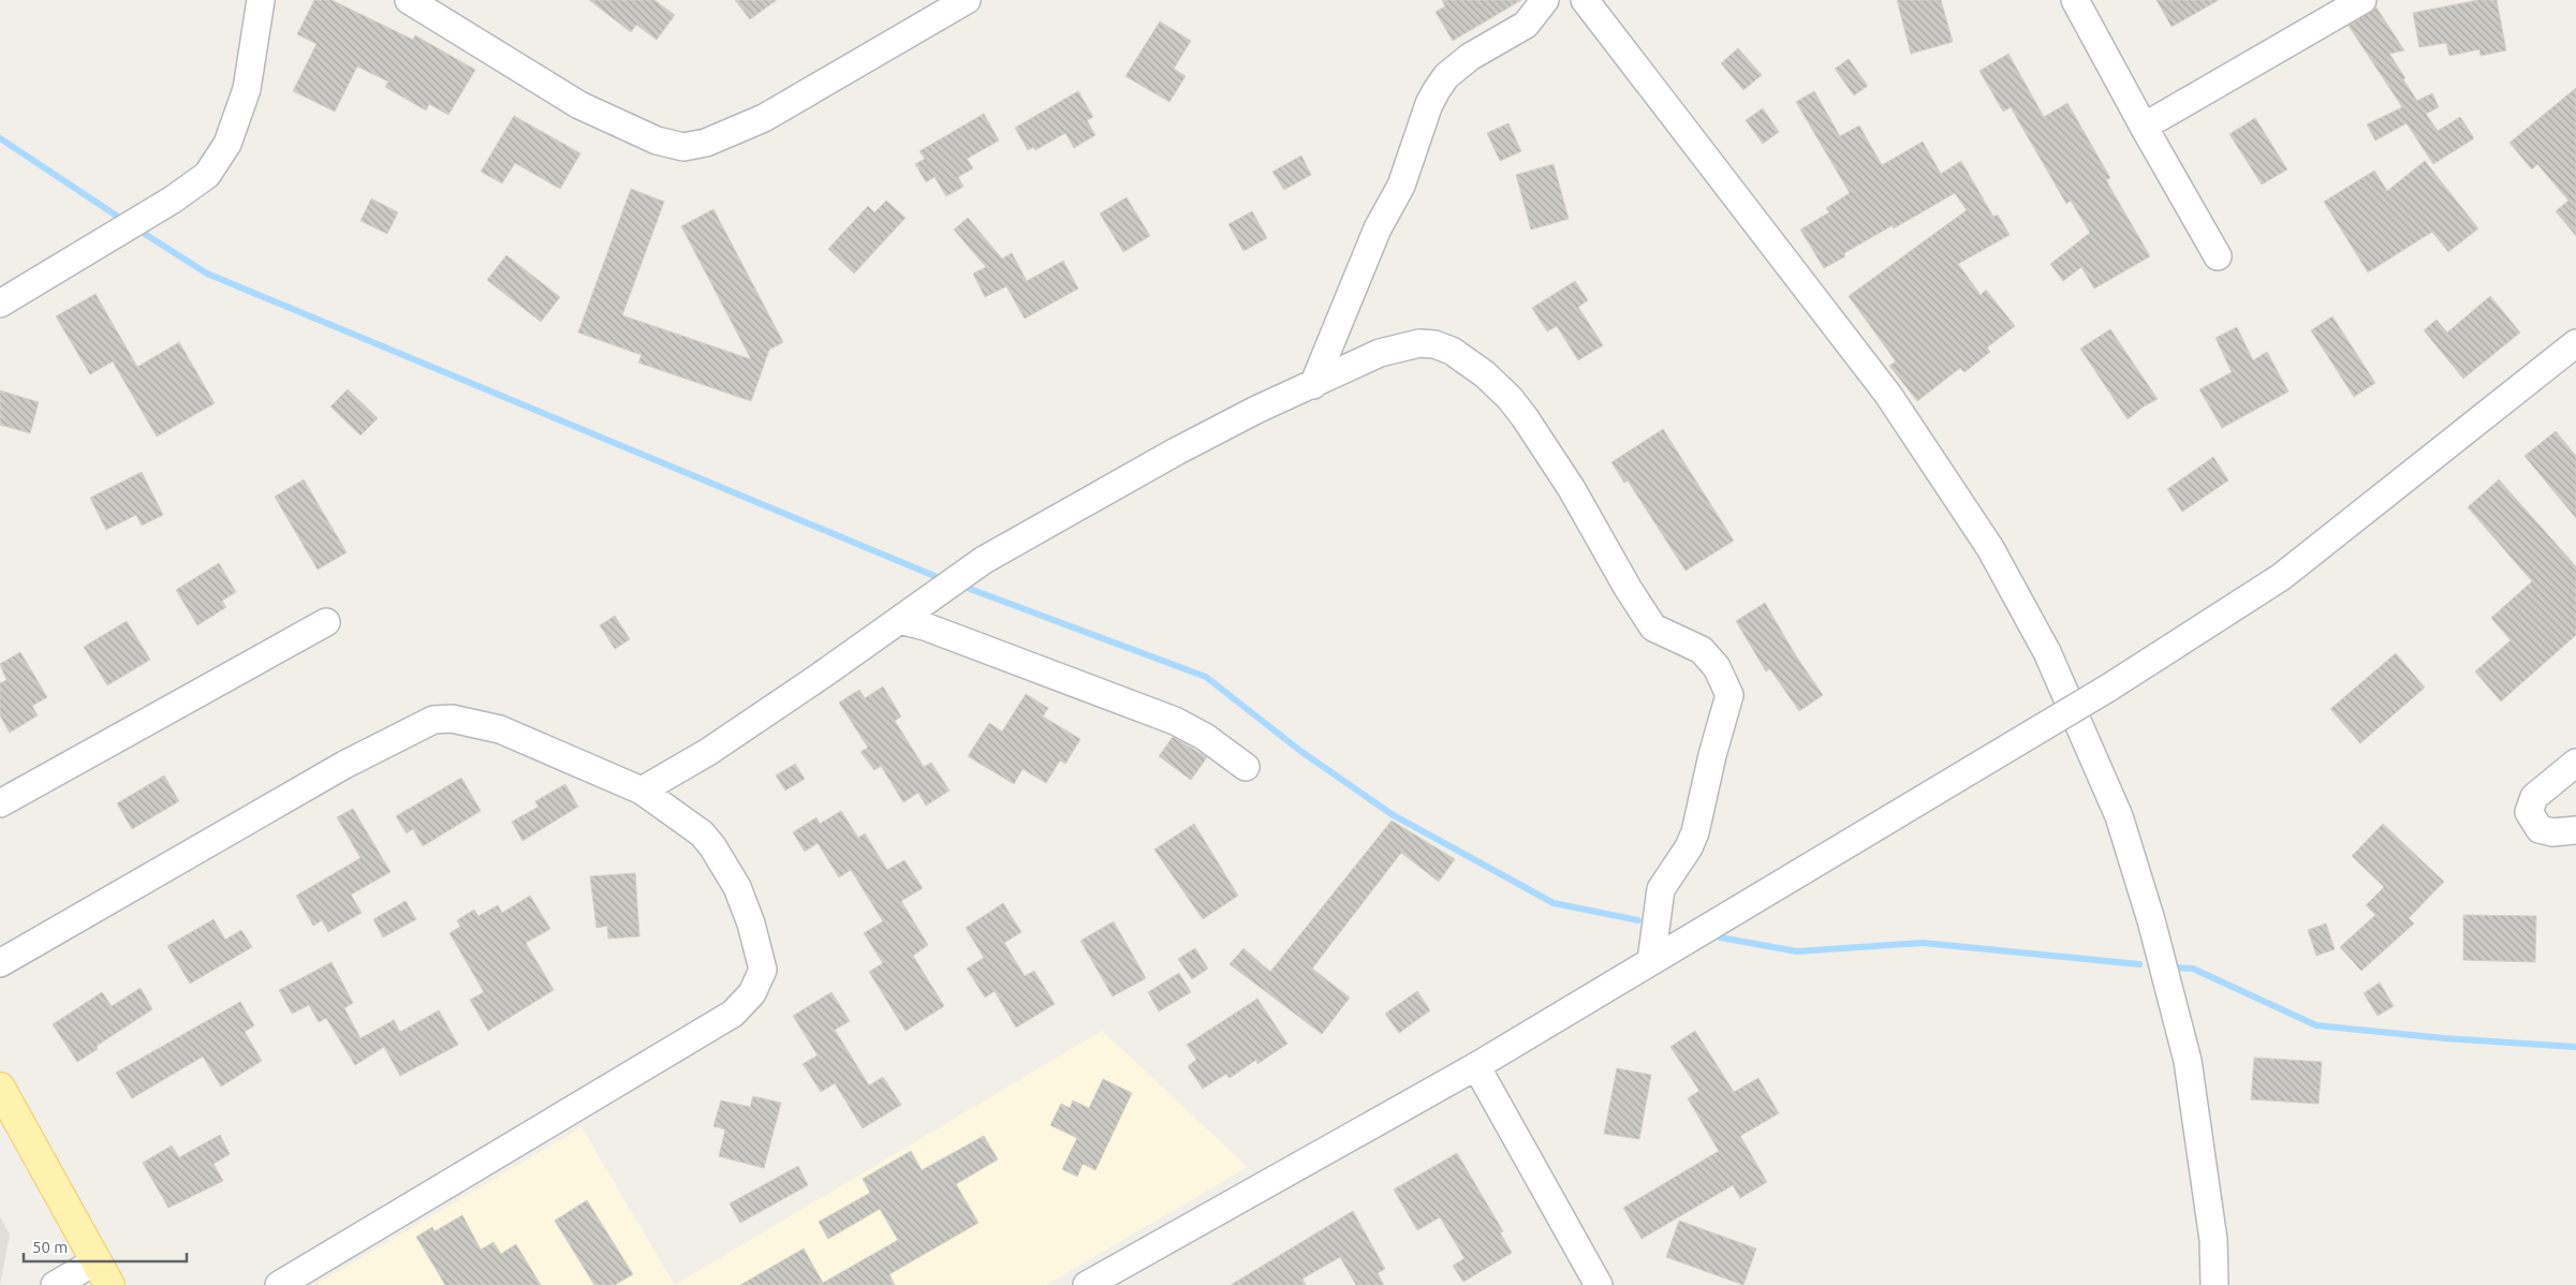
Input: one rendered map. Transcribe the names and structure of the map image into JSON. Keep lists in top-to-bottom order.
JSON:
{
  "scale_bar": "50 m"
}
